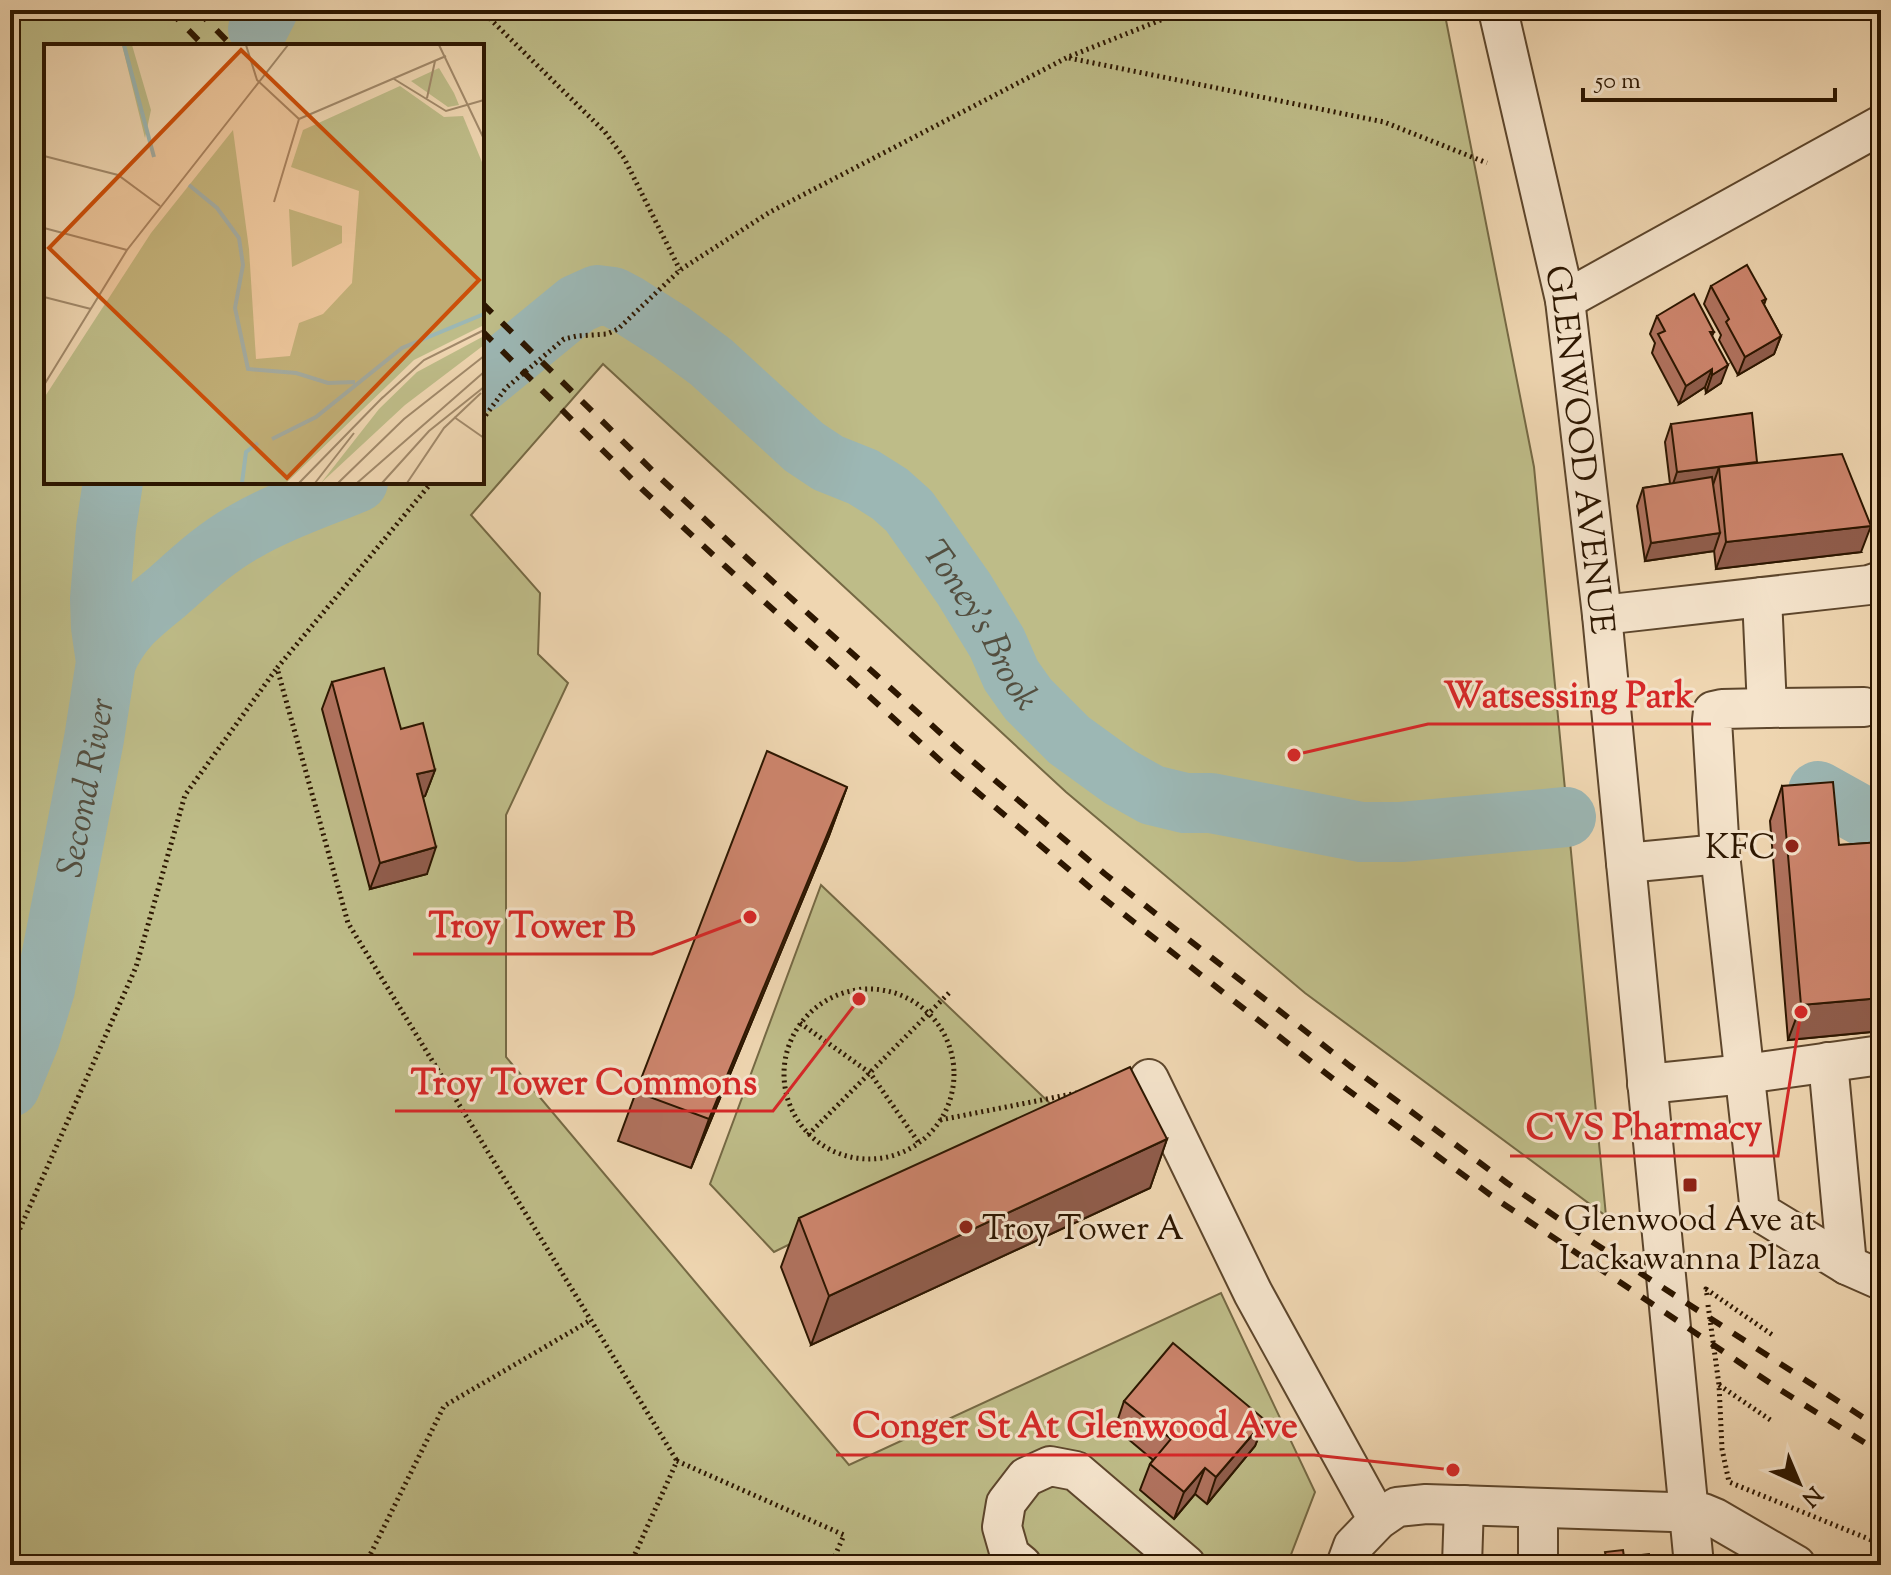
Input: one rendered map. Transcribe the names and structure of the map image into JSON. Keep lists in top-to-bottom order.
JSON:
{
  "streets": {
    "street": ["GLENWOOD AVENUE"]
  },
  "water": ["Toney's Brook", "Second River"],
  "places": {
    "other": [
      "Watsessing Park",
      "KFC",
      "Troy Tower B",
      "Troy Tower Commons",
      "CVS Pharmacy",
      "Troy Tower A",
      "Conger St At Glenwood Ave"
    ],
    "transit": ["Glenwood Ave at Lackawanna Plaza"]
  },
  "scale_bar": "50 m",
  "north": "bottom right"
}
